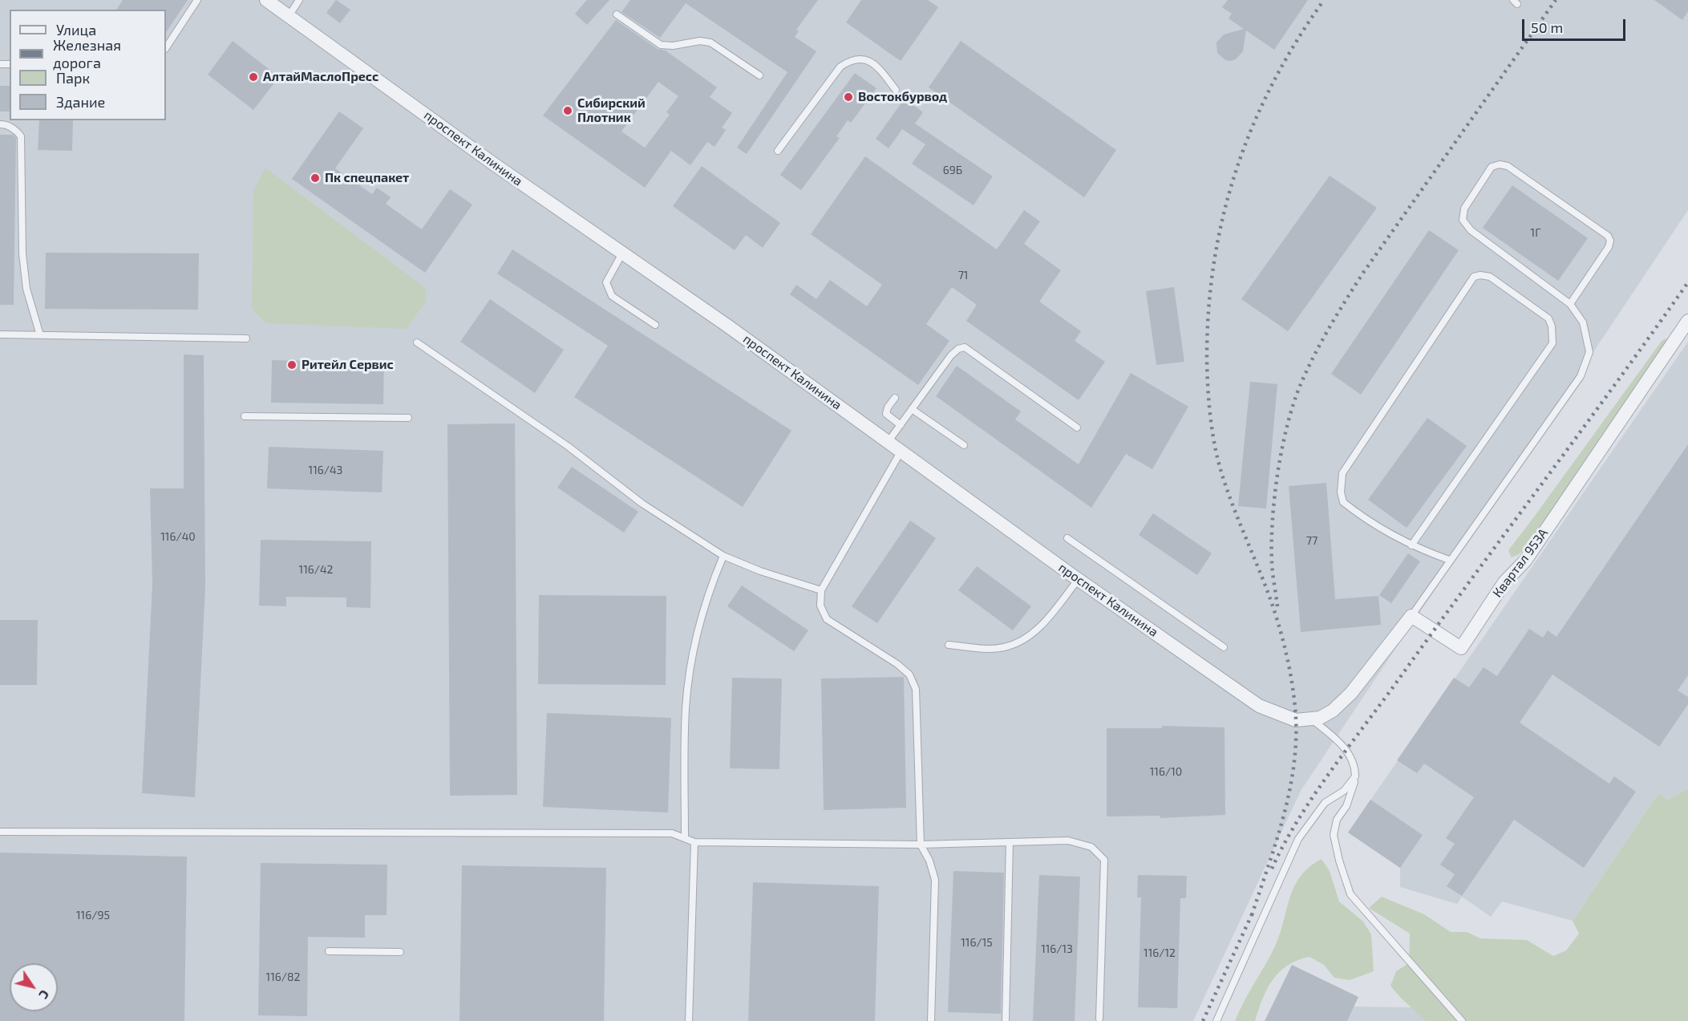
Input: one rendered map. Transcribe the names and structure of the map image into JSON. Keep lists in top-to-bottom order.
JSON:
{
  "streets": {
    "street": ["проспект Калинина", "Квартал 953А"]
  },
  "crossings": [
    ["проспект Калинина", "Квартал 953А"]
  ],
  "places": [
    "АлтайМаслоПресс",
    "Востокбурвод",
    "Сибирский Плотник",
    "Пк спецпакет",
    "Ритейл Сервис"
  ],
  "house_numbers": [
    "69Б",
    "1Г",
    "71",
    "116/43",
    "116/40",
    "77",
    "116/42",
    "116/10",
    "116/95",
    "116/15",
    "116/13",
    "116/12",
    "116/82"
  ],
  "legend": [
    "Улица",
    "Железная дорога",
    "Парк",
    "Здание"
  ],
  "scale_bar": "50 m",
  "north": "bottom right"
}
